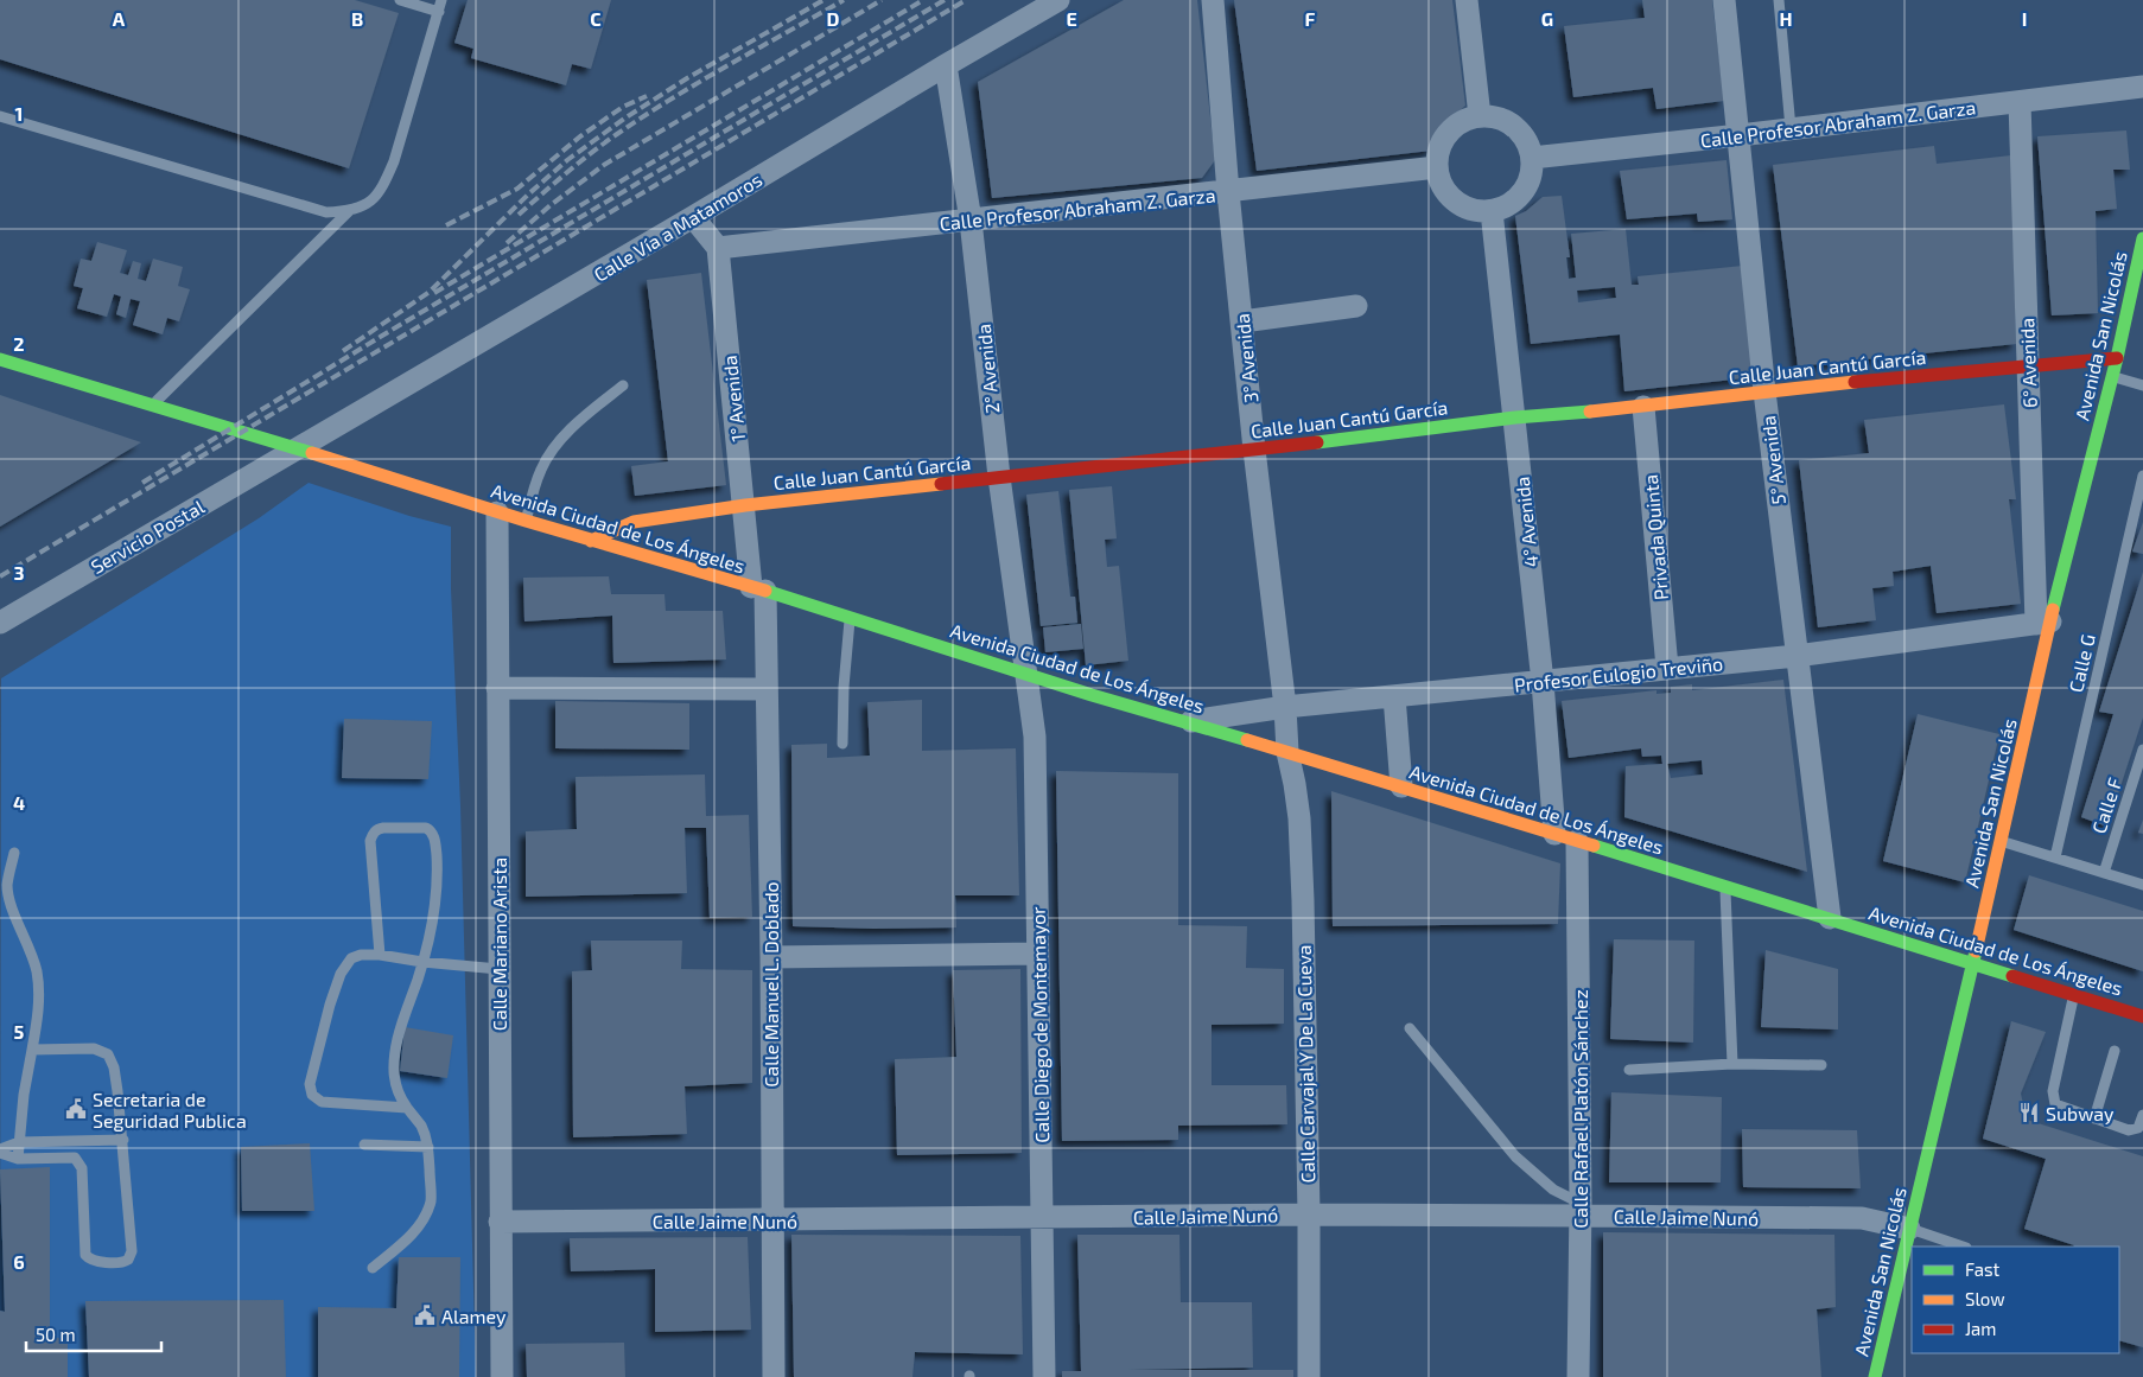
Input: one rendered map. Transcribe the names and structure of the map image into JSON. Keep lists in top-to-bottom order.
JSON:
{
  "streets": {
    "street": [
      "Calle Profesor Abraham Z. Garza",
      "Calle Vía a Matamoros",
      "Avenida San Nicolás",
      "3° Avenida",
      "6° Avenida",
      "Calle Juan Cantú García",
      "2° Avenida",
      "1° Avenida",
      "5° Avenida",
      "4° Avenida",
      "Avenida Ciudad de Los Ángeles",
      "Servicio Postal",
      "Privada Quinta",
      "Profesor Eulogio Treviño",
      "Calle Mariano Arista",
      "Calle Manuel L. Doblado",
      "Calle Diego de Montemayor",
      "Calle Carvajal Y De La Cueva",
      "Calle Rafael Platón Sánchez",
      "Calle Jaime Nunó"
    ],
    "lane": ["Calle G", "Calle F"]
  },
  "crossings": [
    ["Calle Profesor Abraham Z. Garza", "3° Avenida"],
    ["Calle Profesor Abraham Z. Garza", "6° Avenida"],
    ["Calle Profesor Abraham Z. Garza", "2° Avenida"],
    ["Calle Profesor Abraham Z. Garza", "1° Avenida"],
    ["Calle Profesor Abraham Z. Garza", "5° Avenida"],
    ["Calle Profesor Abraham Z. Garza", "4° Avenida"],
    ["Calle Vía a Matamoros", "2° Avenida"],
    ["Calle Vía a Matamoros", "Avenida Ciudad de Los Ángeles"],
    ["Calle Vía a Matamoros", "Servicio Postal"],
    ["Avenida San Nicolás", "6° Avenida"],
    ["Avenida San Nicolás", "Calle Juan Cantú García"],
    ["Avenida San Nicolás", "Avenida Ciudad de Los Ángeles"],
    ["Avenida San Nicolás", "Profesor Eulogio Treviño"],
    ["Avenida San Nicolás", "Calle Jaime Nunó"],
    ["3° Avenida", "Calle Juan Cantú García"],
    ["3° Avenida", "Avenida Ciudad de Los Ángeles"],
    ["3° Avenida", "Profesor Eulogio Treviño"],
    ["3° Avenida", "Calle Carvajal Y De La Cueva"],
    ["6° Avenida", "Calle Juan Cantú García"],
    ["6° Avenida", "Profesor Eulogio Treviño"],
    ["Calle Juan Cantú García", "2° Avenida"],
    ["Calle Juan Cantú García", "1° Avenida"],
    ["Calle Juan Cantú García", "5° Avenida"],
    ["Calle Juan Cantú García", "4° Avenida"],
    ["Calle Juan Cantú García", "Avenida Ciudad de Los Ángeles"],
    ["Calle Juan Cantú García", "Privada Quinta"],
    ["2° Avenida", "Avenida Ciudad de Los Ángeles"],
    ["2° Avenida", "Calle Diego de Montemayor"],
    ["1° Avenida", "Avenida Ciudad de Los Ángeles"],
    ["1° Avenida", "Calle Manuel L. Doblado"],
    ["5° Avenida", "Avenida Ciudad de Los Ángeles"],
    ["5° Avenida", "Profesor Eulogio Treviño"],
    ["4° Avenida", "Avenida Ciudad de Los Ángeles"],
    ["4° Avenida", "Profesor Eulogio Treviño"],
    ["Avenida Ciudad de Los Ángeles", "Servicio Postal"],
    ["Avenida Ciudad de Los Ángeles", "Profesor Eulogio Treviño"],
    ["Avenida Ciudad de Los Ángeles", "Calle Mariano Arista"],
    ["Avenida Ciudad de Los Ángeles", "Calle Manuel L. Doblado"],
    ["Avenida Ciudad de Los Ángeles", "Calle Diego de Montemayor"],
    ["Avenida Ciudad de Los Ángeles", "Calle Carvajal Y De La Cueva"],
    ["Avenida Ciudad de Los Ángeles", "Calle Rafael Platón Sánchez"],
    ["Privada Quinta", "Profesor Eulogio Treviño"],
    ["Calle Mariano Arista", "Calle Jaime Nunó"],
    ["Calle Manuel L. Doblado", "Calle Jaime Nunó"],
    ["Calle Diego de Montemayor", "Calle Jaime Nunó"],
    ["Calle Carvajal Y De La Cueva", "Calle Jaime Nunó"],
    ["Calle Rafael Platón Sánchez", "Calle Jaime Nunó"]
  ],
  "places": {
    "public building": ["Secretaria de Seguridad Publica", "Alamey"],
    "restaurant": ["Subway"]
  },
  "legend": ["Fast", "Slow", "Jam"],
  "scale_bar": "50 m",
  "grid": {
    "columns": [
      "A",
      "B",
      "C",
      "D",
      "E",
      "F",
      "G",
      "H",
      "I"
    ],
    "rows": [
      "1",
      "2",
      "3",
      "4",
      "5",
      "6"
    ]
  }
}
